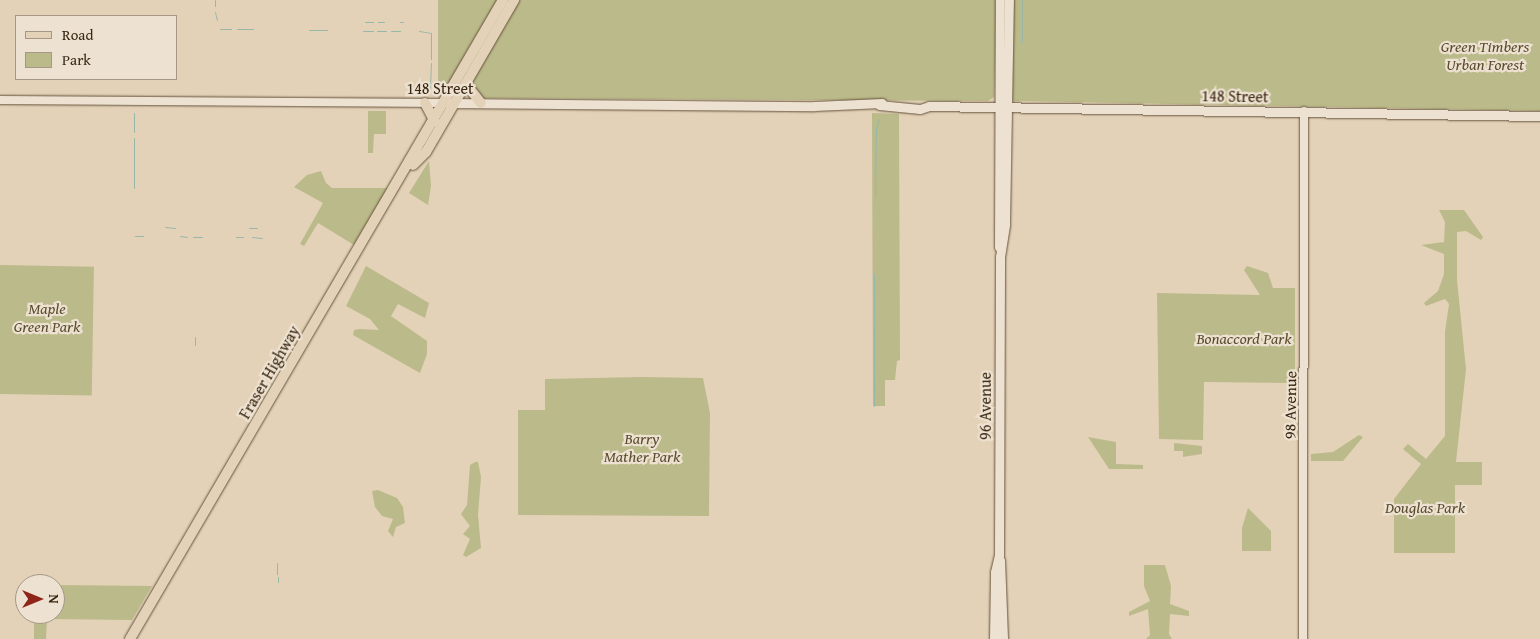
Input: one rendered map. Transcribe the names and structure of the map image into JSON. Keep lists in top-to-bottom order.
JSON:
{
  "streets": {
    "main road": ["148 Street", "Fraser Highway", "96 Avenue"],
    "street": ["98 Avenue"]
  },
  "crossings": [
    ["148 Street", "Fraser Highway"],
    ["148 Street", "98 Avenue"],
    ["148 Street", "96 Avenue"]
  ],
  "parks": [
    "Green Timbers Urban Forest",
    "Maple Green Park",
    "Bonaccord Park",
    "Barry Mather Park",
    "Douglas Park"
  ],
  "legend": ["Road", "Park"],
  "north": "right"
}
